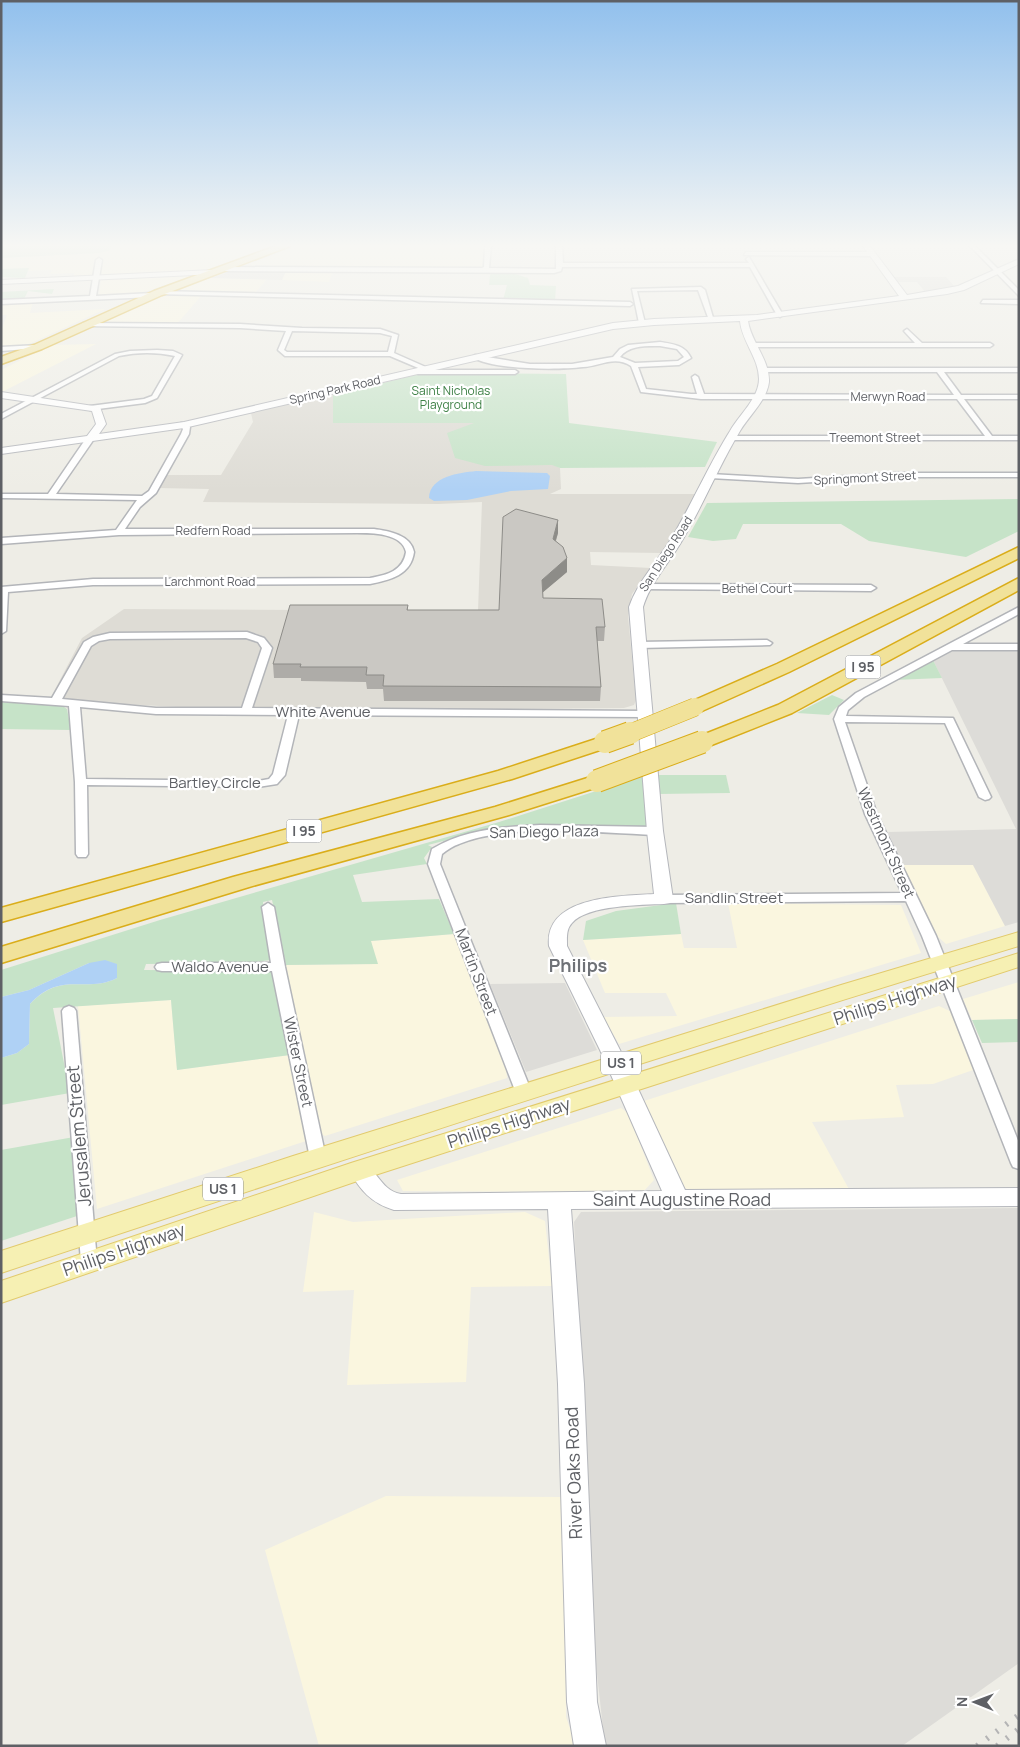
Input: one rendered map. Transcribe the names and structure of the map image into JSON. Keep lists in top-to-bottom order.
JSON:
{
  "streets": {
    "highway": ["I 95"],
    "main road": ["Philips Highway", "US 1"],
    "street": [
      "Spring Park Road",
      "Merwyn Road",
      "Treemont Street",
      "Springmont Street",
      "Redfern Road",
      "San Diego Road",
      "Larchmont Road",
      "Bethel Court",
      "White Avenue",
      "Bartley Circle",
      "San Diego Plaza",
      "Westmont Street",
      "Sandlin Street",
      "Waldo Avenue",
      "Martin Street",
      "Wister Street",
      "Jerusalem Street",
      "Saint Augustine Road",
      "River Oaks Road"
    ]
  },
  "crossings": [
    ["Merwyn Road", "San Diego Road"],
    ["Treemont Street", "San Diego Road"],
    ["Springmont Street", "San Diego Road"],
    ["Redfern Road", "Larchmont Road"],
    ["San Diego Road", "Bethel Court"],
    ["San Diego Road", "White Avenue"],
    ["San Diego Road", "San Diego Plaza"],
    ["San Diego Road", "Sandlin Street"],
    ["White Avenue", "Bartley Circle"],
    ["San Diego Plaza", "Martin Street"],
    ["Westmont Street", "Sandlin Street"],
    ["Westmont Street", "Philips Highway"],
    ["Sandlin Street", "Philips Highway"],
    ["Waldo Avenue", "Wister Street"],
    ["Martin Street", "Philips Highway"],
    ["Philips Highway", "Wister Street"],
    ["Philips Highway", "Jerusalem Street"],
    ["Philips Highway", "Saint Augustine Road"],
    ["Saint Augustine Road", "River Oaks Road"]
  ],
  "districts": ["Philips"],
  "parks": ["Saint Nicholas Playground"],
  "north": "left"
}
